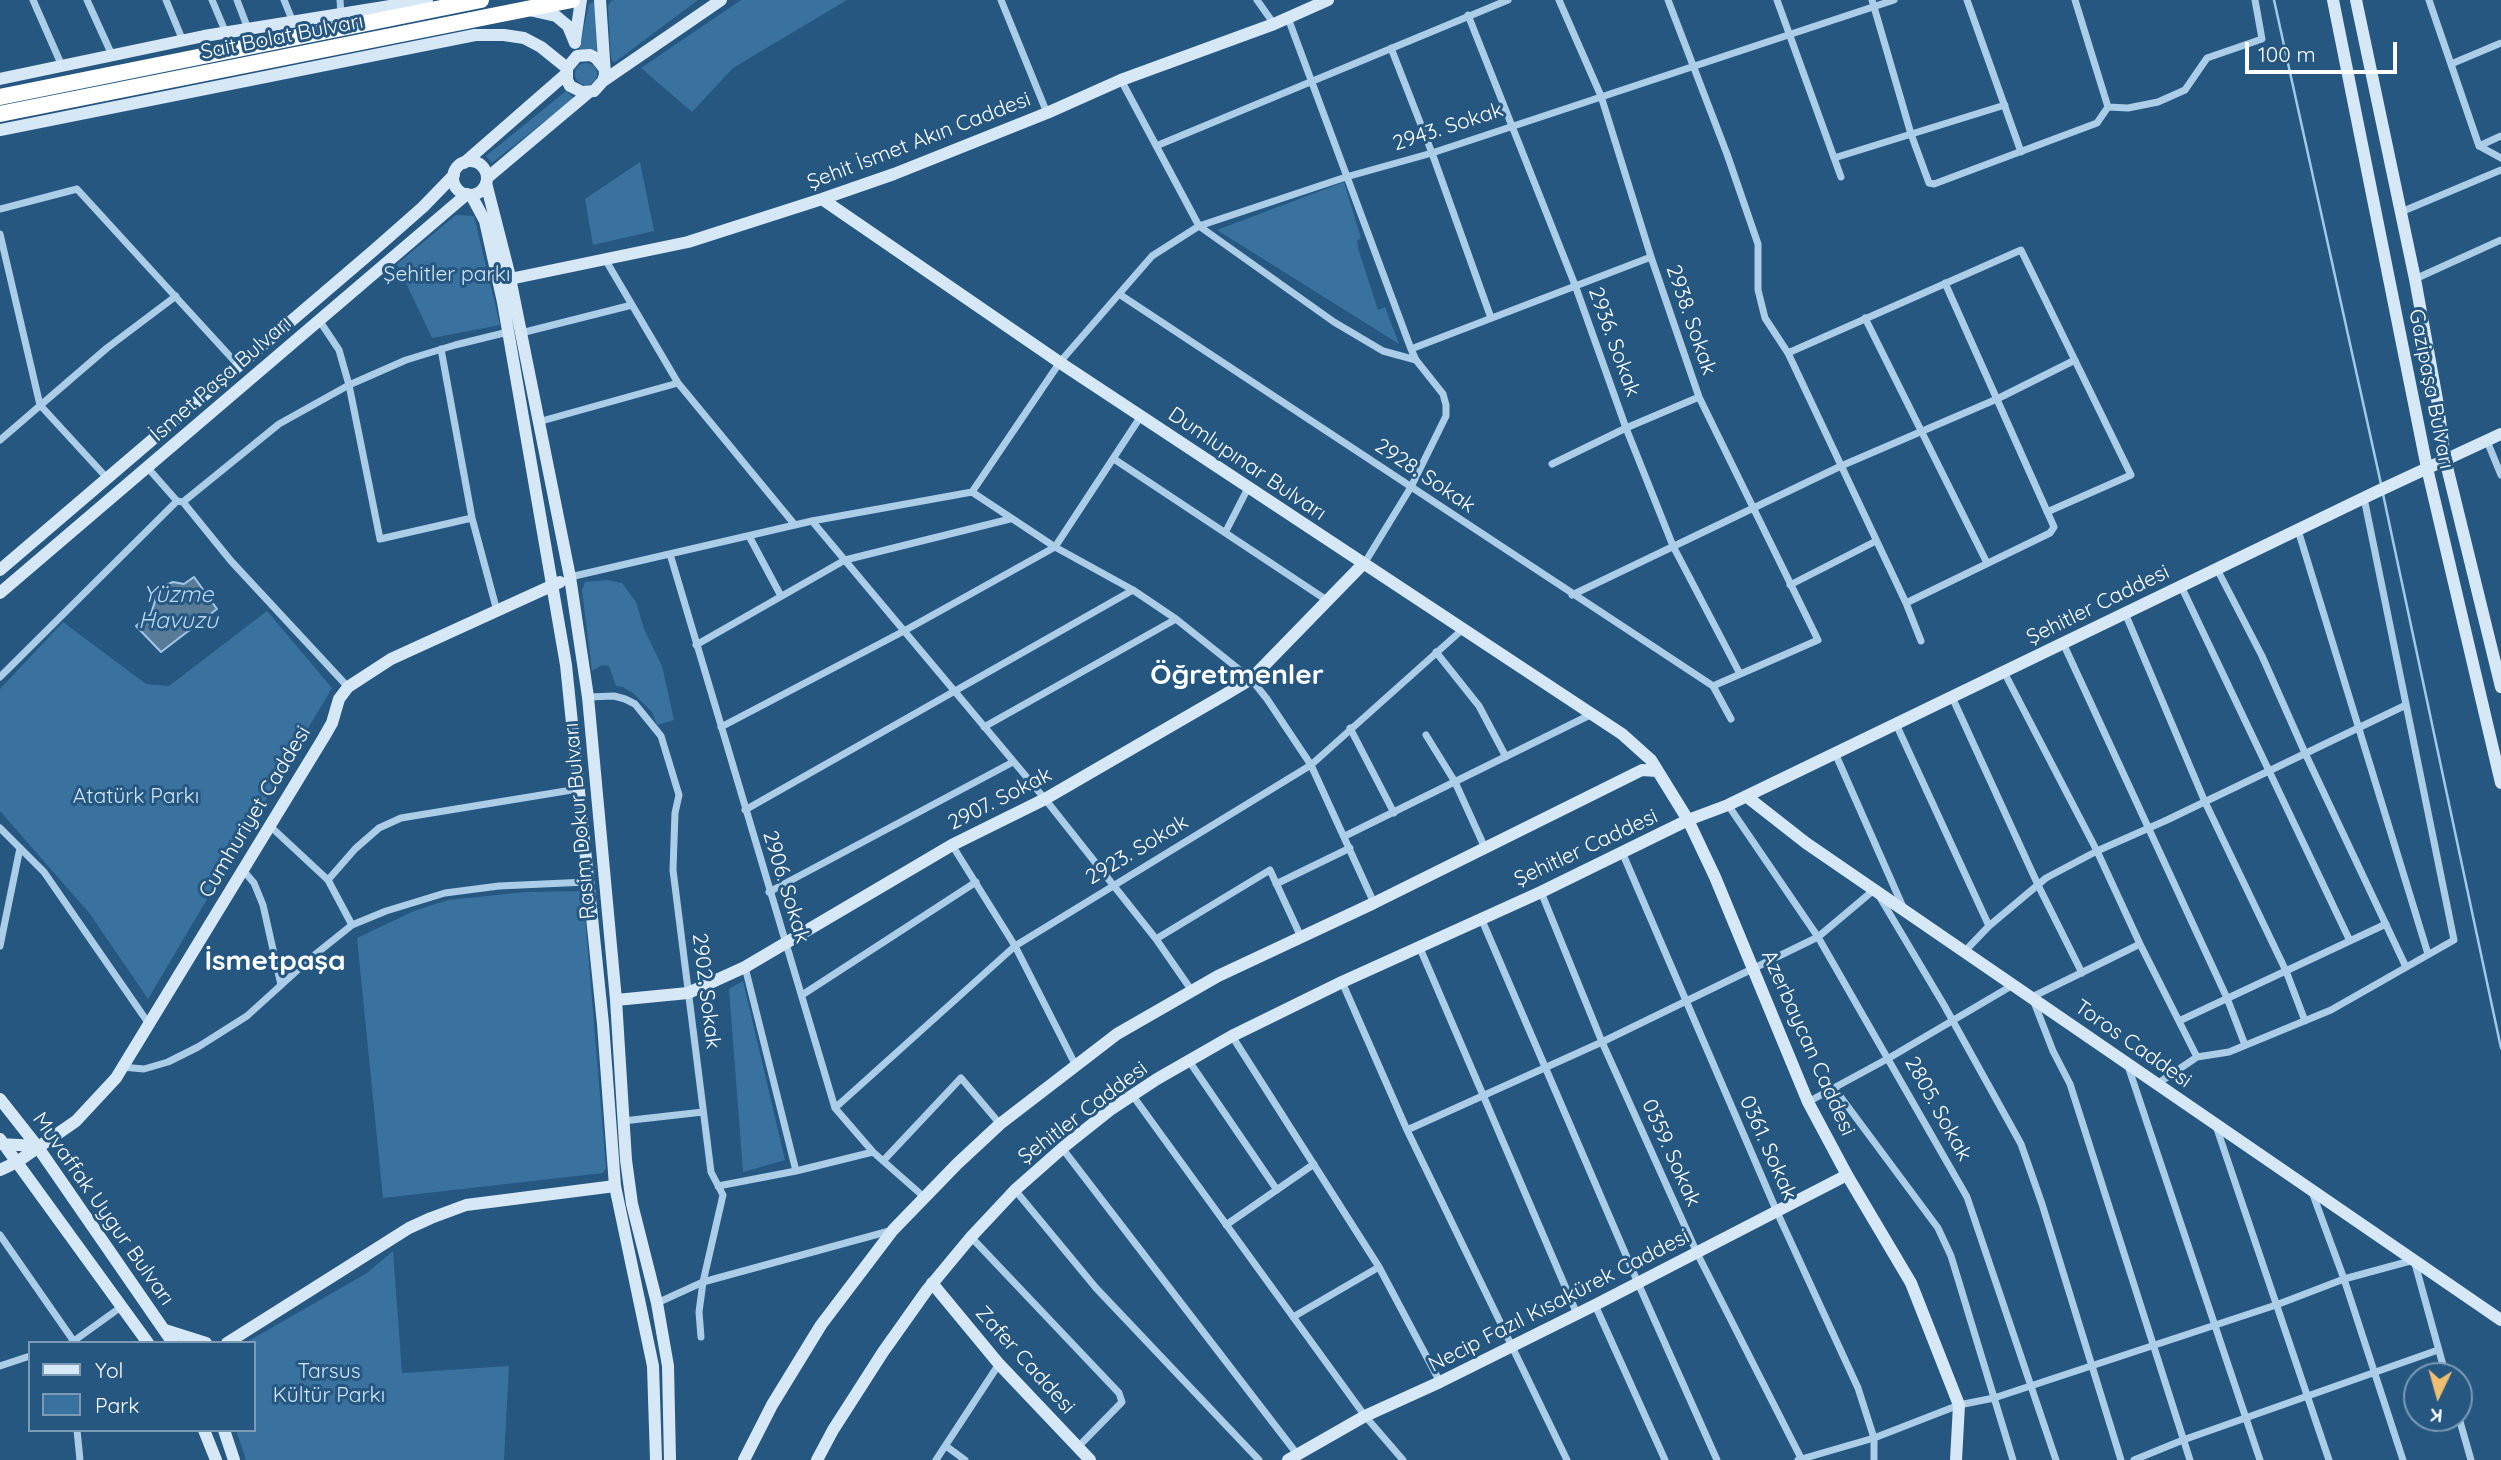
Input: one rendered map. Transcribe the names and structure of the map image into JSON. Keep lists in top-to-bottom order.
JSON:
{
  "streets": {
    "highway": ["Sait Bolat Bulvarı"],
    "street": [
      "2943. Sokak",
      "Şehit İsmet Akın Caddesi",
      "2938. Sokak",
      "2936. Sokak",
      "İsmet Paşa Bulvarı",
      "Gazipaşa Bulvarı",
      "Dumlupınar Bulvarı",
      "2928. Sokak",
      "Şehitler Caddesi",
      "2907. Sokak",
      "Cumhuriyet Caddesi",
      "Rasim Dokur Bulvarı",
      "2923. Sokak",
      "2906. Sokak",
      "2902. Sokak",
      "Azerbaycan Caddesi",
      "Toros Caddesi",
      "2805. Sokak",
      "0361. Sokak",
      "0359. Sokak",
      "Muvaffak Uygur Bulvarı",
      "Necip Fazıl Kısakürek Caddesi",
      "Zafer Caddesi"
    ]
  },
  "crossings": [
    ["2943. Sokak", "2938. Sokak"],
    ["2943. Sokak", "2936. Sokak"],
    ["2943. Sokak", "Dumlupınar Bulvarı"],
    ["2943. Sokak", "2928. Sokak"],
    ["Şehit İsmet Akın Caddesi", "Dumlupınar Bulvarı"],
    ["Şehit İsmet Akın Caddesi", "Rasim Dokur Bulvarı"],
    ["2938. Sokak", "2936. Sokak"],
    ["İsmet Paşa Bulvarı", "Rasim Dokur Bulvarı"],
    ["Gazipaşa Bulvarı", "Şehitler Caddesi"],
    ["Dumlupınar Bulvarı", "2907. Sokak"],
    ["Dumlupınar Bulvarı", "2923. Sokak"],
    ["Dumlupınar Bulvarı", "Azerbaycan Caddesi"],
    ["Şehitler Caddesi", "Azerbaycan Caddesi"],
    ["Şehitler Caddesi", "Toros Caddesi"],
    ["Şehitler Caddesi", "2805. Sokak"],
    ["Şehitler Caddesi", "0361. Sokak"],
    ["Şehitler Caddesi", "0359. Sokak"],
    ["Şehitler Caddesi", "Zafer Caddesi"],
    ["2907. Sokak", "Rasim Dokur Bulvarı"],
    ["2907. Sokak", "2906. Sokak"],
    ["2907. Sokak", "2902. Sokak"],
    ["Cumhuriyet Caddesi", "Muvaffak Uygur Bulvarı"],
    ["Rasim Dokur Bulvarı", "2902. Sokak"],
    ["2923. Sokak", "2906. Sokak"],
    ["Azerbaycan Caddesi", "Necip Fazıl Kısakürek Caddesi"],
    ["0361. Sokak", "Necip Fazıl Kısakürek Caddesi"],
    ["0359. Sokak", "Necip Fazıl Kısakürek Caddesi"]
  ],
  "districts": ["Öğretmenler", "İsmetpaşa"],
  "water": ["Yüzme Havuzu"],
  "parks": ["Şehitler parkı", "Atatürk Parkı", "Tarsus Kültür Parkı"],
  "legend": ["Yol", "Park"],
  "scale_bar": "100 m",
  "north": "bottom"
}
